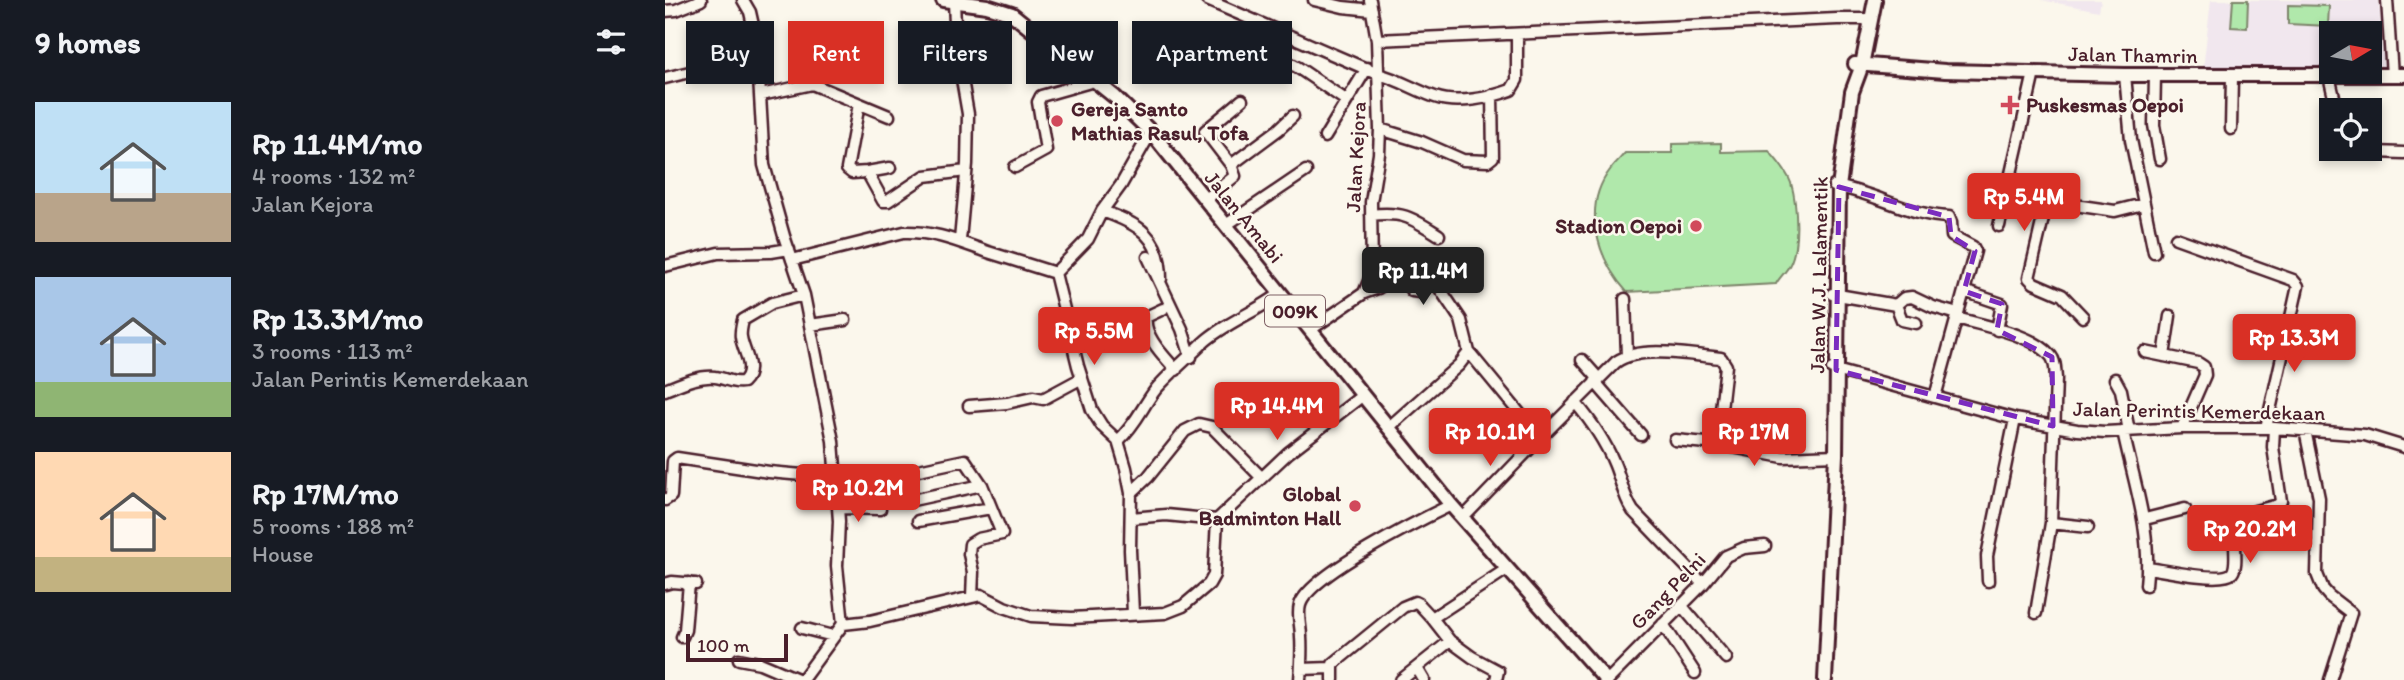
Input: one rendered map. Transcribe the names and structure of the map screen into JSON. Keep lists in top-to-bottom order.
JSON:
{
  "streets": {
    "main road": [
      "Jalan Thamrin",
      "Jalan Amabi",
      "Jalan W.J. Lalamentik",
      "009K"
    ],
    "street": ["Jalan Kejora", "Jalan Perintis Kemerdekaan", "Gang Pelni"]
  },
  "crossings": [
    ["Jalan Thamrin", "Jalan W.J. Lalamentik"],
    ["Jalan Amabi", "Gang Pelni"],
    ["Jalan W.J. Lalamentik", "Jalan Perintis Kemerdekaan"]
  ],
  "places": {
    "health": ["Puskesmas Oepoi"],
    "other": ["Gereja Santo Mathias Rasul, Tofa", "Stadion Oepoi", "Global Badminton Hall"]
  },
  "scale_bar": "100 m",
  "north": "right",
  "page": {
    "heading": "9 homes",
    "chip": [
      "Buy",
      "Rent",
      "Filters",
      "New",
      "Apartment"
    ],
    "list": [
      {
        "name": "Rp 11.4M/mo",
        "note": "4 rooms · 132 m² · Jalan Kejora"
      },
      {
        "name": "Rp 13.3M/mo",
        "note": "3 rooms · 113 m² · Jalan Perintis Kemerdekaan"
      },
      {
        "name": "Rp 17M/mo",
        "note": "5 rooms · 188 m² · House"
      }
    ],
    "price": [
      "Rp 5.4M",
      "Rp 11.4M",
      "Rp 5.5M",
      "Rp 13.3M",
      "Rp 14.4M",
      "Rp 10.1M",
      "Rp 17M",
      "Rp 10.2M",
      "Rp 20.2M"
    ],
    "scale": "100 m"
  }
}
